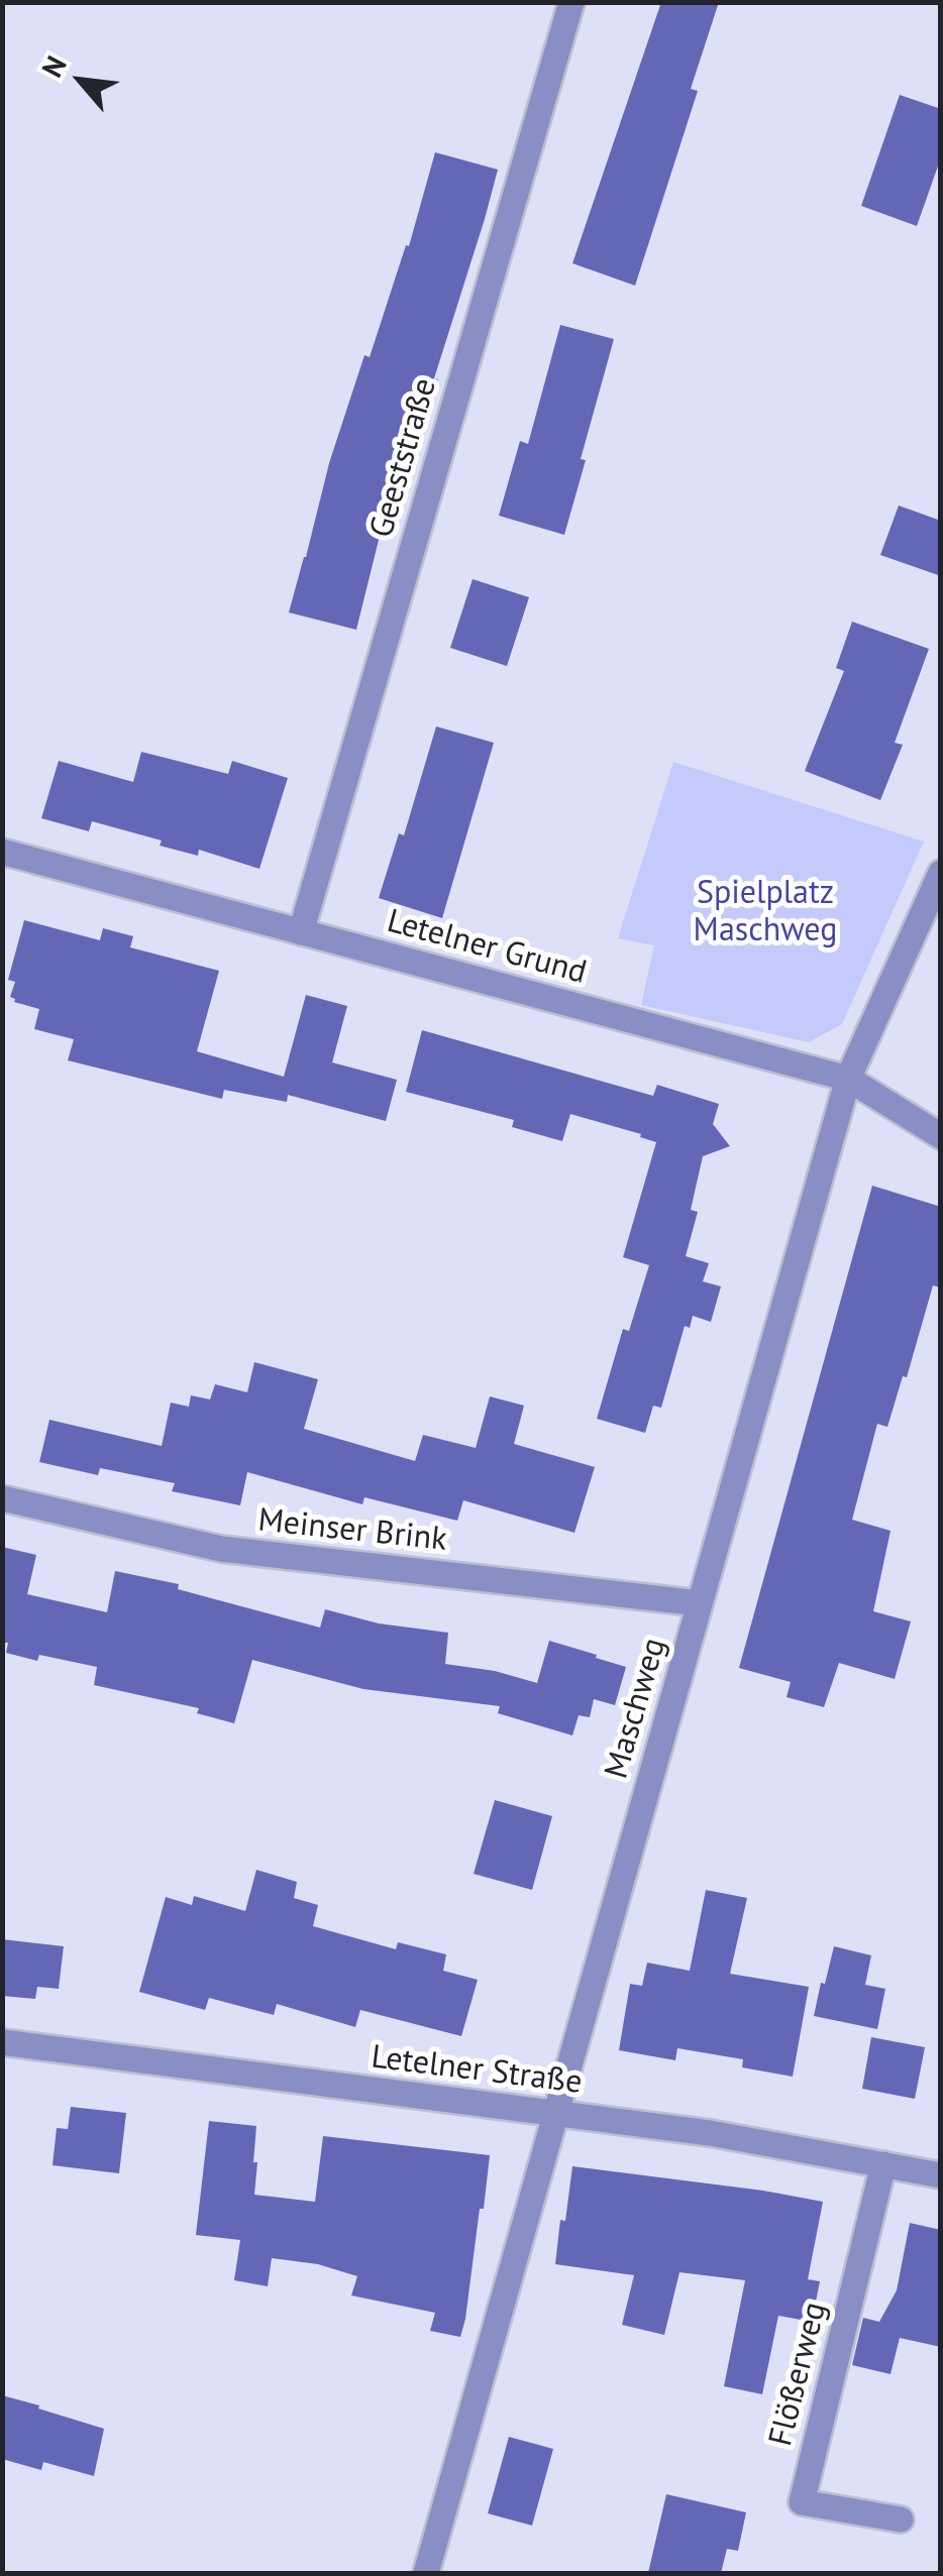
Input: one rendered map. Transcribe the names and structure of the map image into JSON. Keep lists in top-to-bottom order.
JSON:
{
  "streets": {
    "street": [
      "Geeststraße",
      "Letelner Grund",
      "Meinser Brink",
      "Maschweg",
      "Letelner Straße",
      "Flößerweg"
    ]
  },
  "crossings": [
    ["Geeststraße", "Letelner Grund"],
    ["Letelner Grund", "Maschweg"],
    ["Meinser Brink", "Maschweg"],
    ["Maschweg", "Letelner Straße"],
    ["Letelner Straße", "Flößerweg"]
  ],
  "parks": ["Spielplatz Maschweg"],
  "north": "top left"
}
